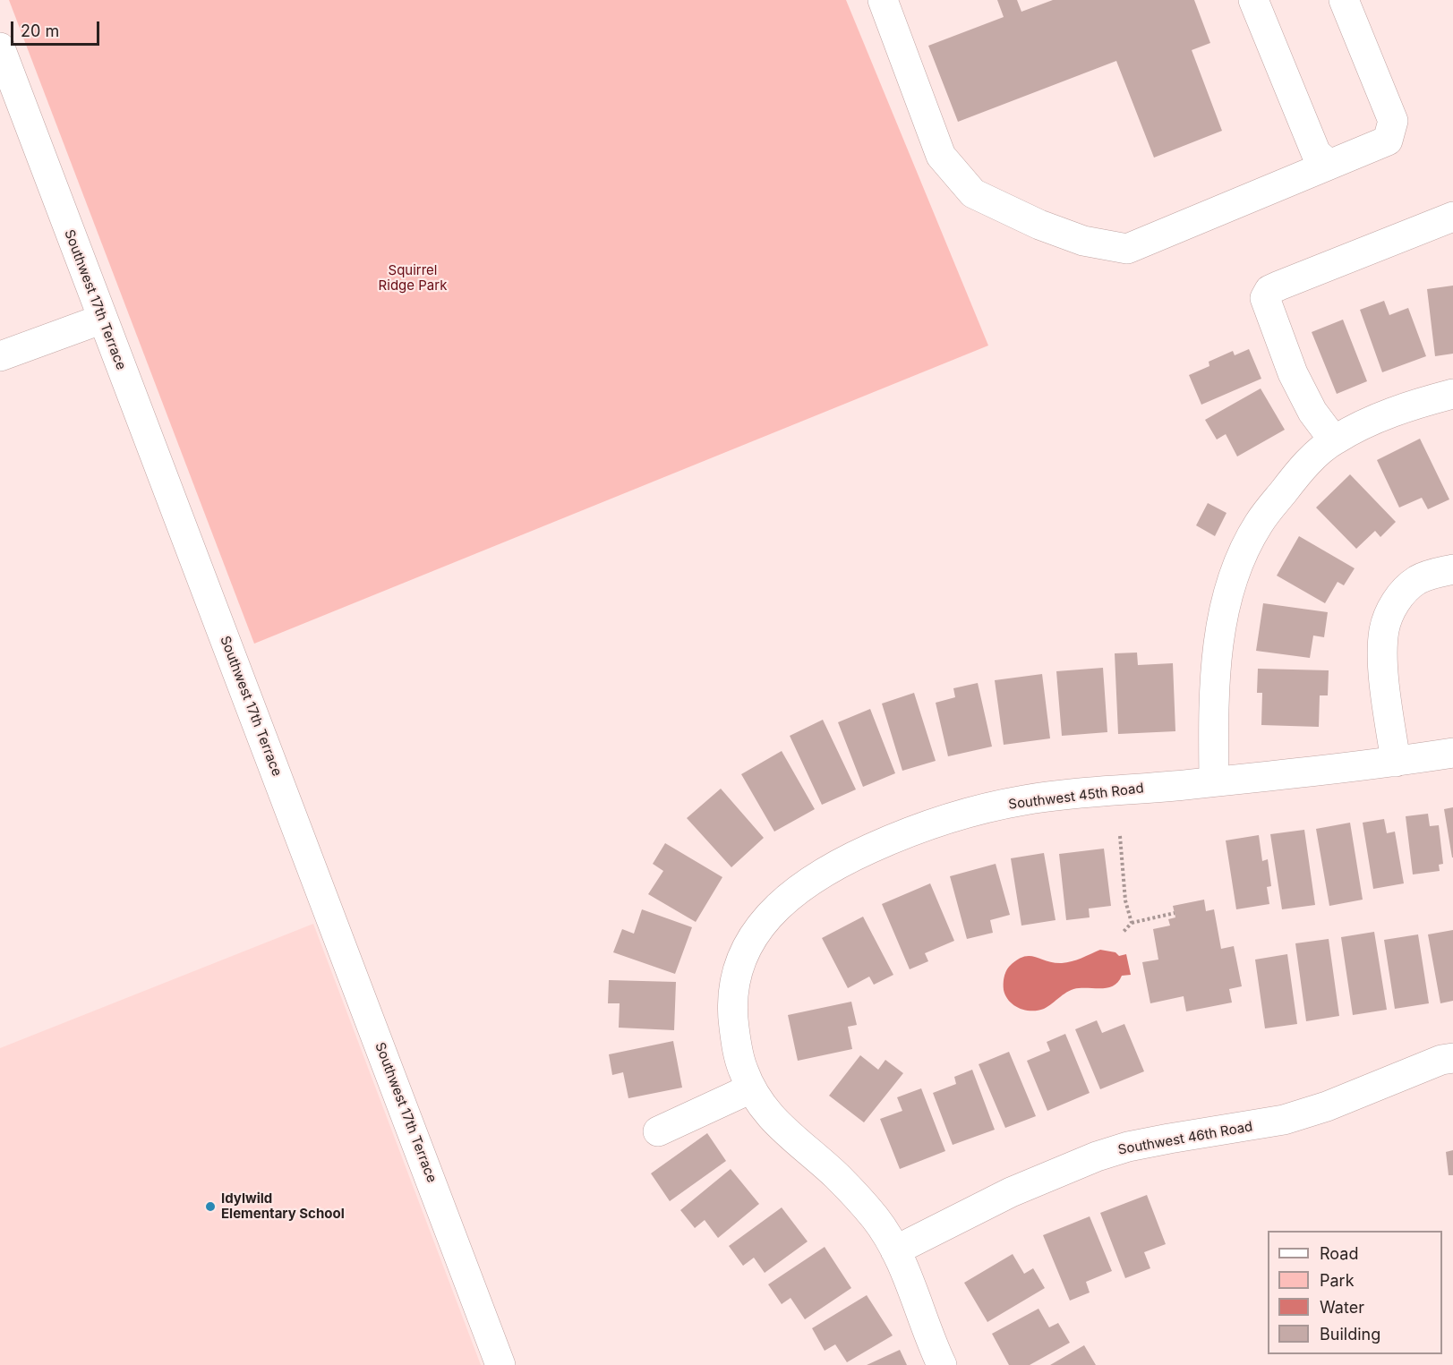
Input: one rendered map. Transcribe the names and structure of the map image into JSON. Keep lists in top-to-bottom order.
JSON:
{
  "streets": {
    "street": ["Southwest 17th Terrace", "Southwest 45th Road", "Southwest 46th Road"]
  },
  "crossings": [
    ["Southwest 45th Road", "Southwest 46th Road"]
  ],
  "parks": ["Squirrel Ridge Park"],
  "places": ["Idylwild Elementary School"],
  "legend": [
    "Road",
    "Park",
    "Water",
    "Building"
  ],
  "scale_bar": "20 m"
}
